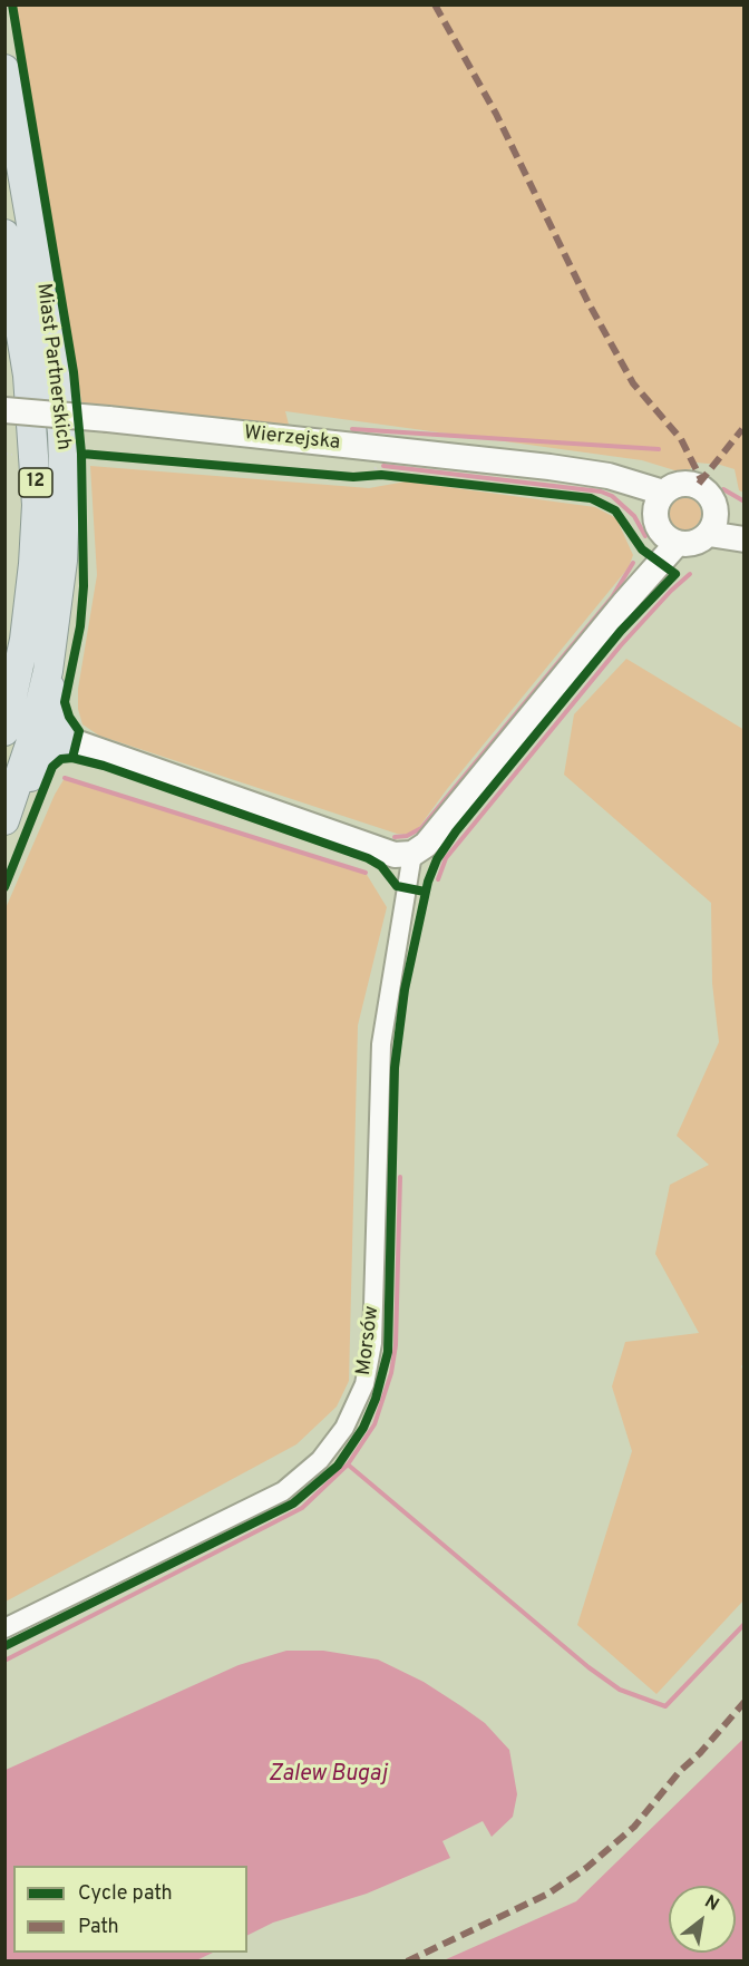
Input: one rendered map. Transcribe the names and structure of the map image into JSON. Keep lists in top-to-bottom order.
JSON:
{
  "streets": {
    "main road": ["Miast Partnerskich", "12"],
    "street": ["Wierzejska", "Morsów"]
  },
  "water": ["Zalew Bugaj"],
  "legend": ["Cycle path", "Path"],
  "north": "top right"
}
